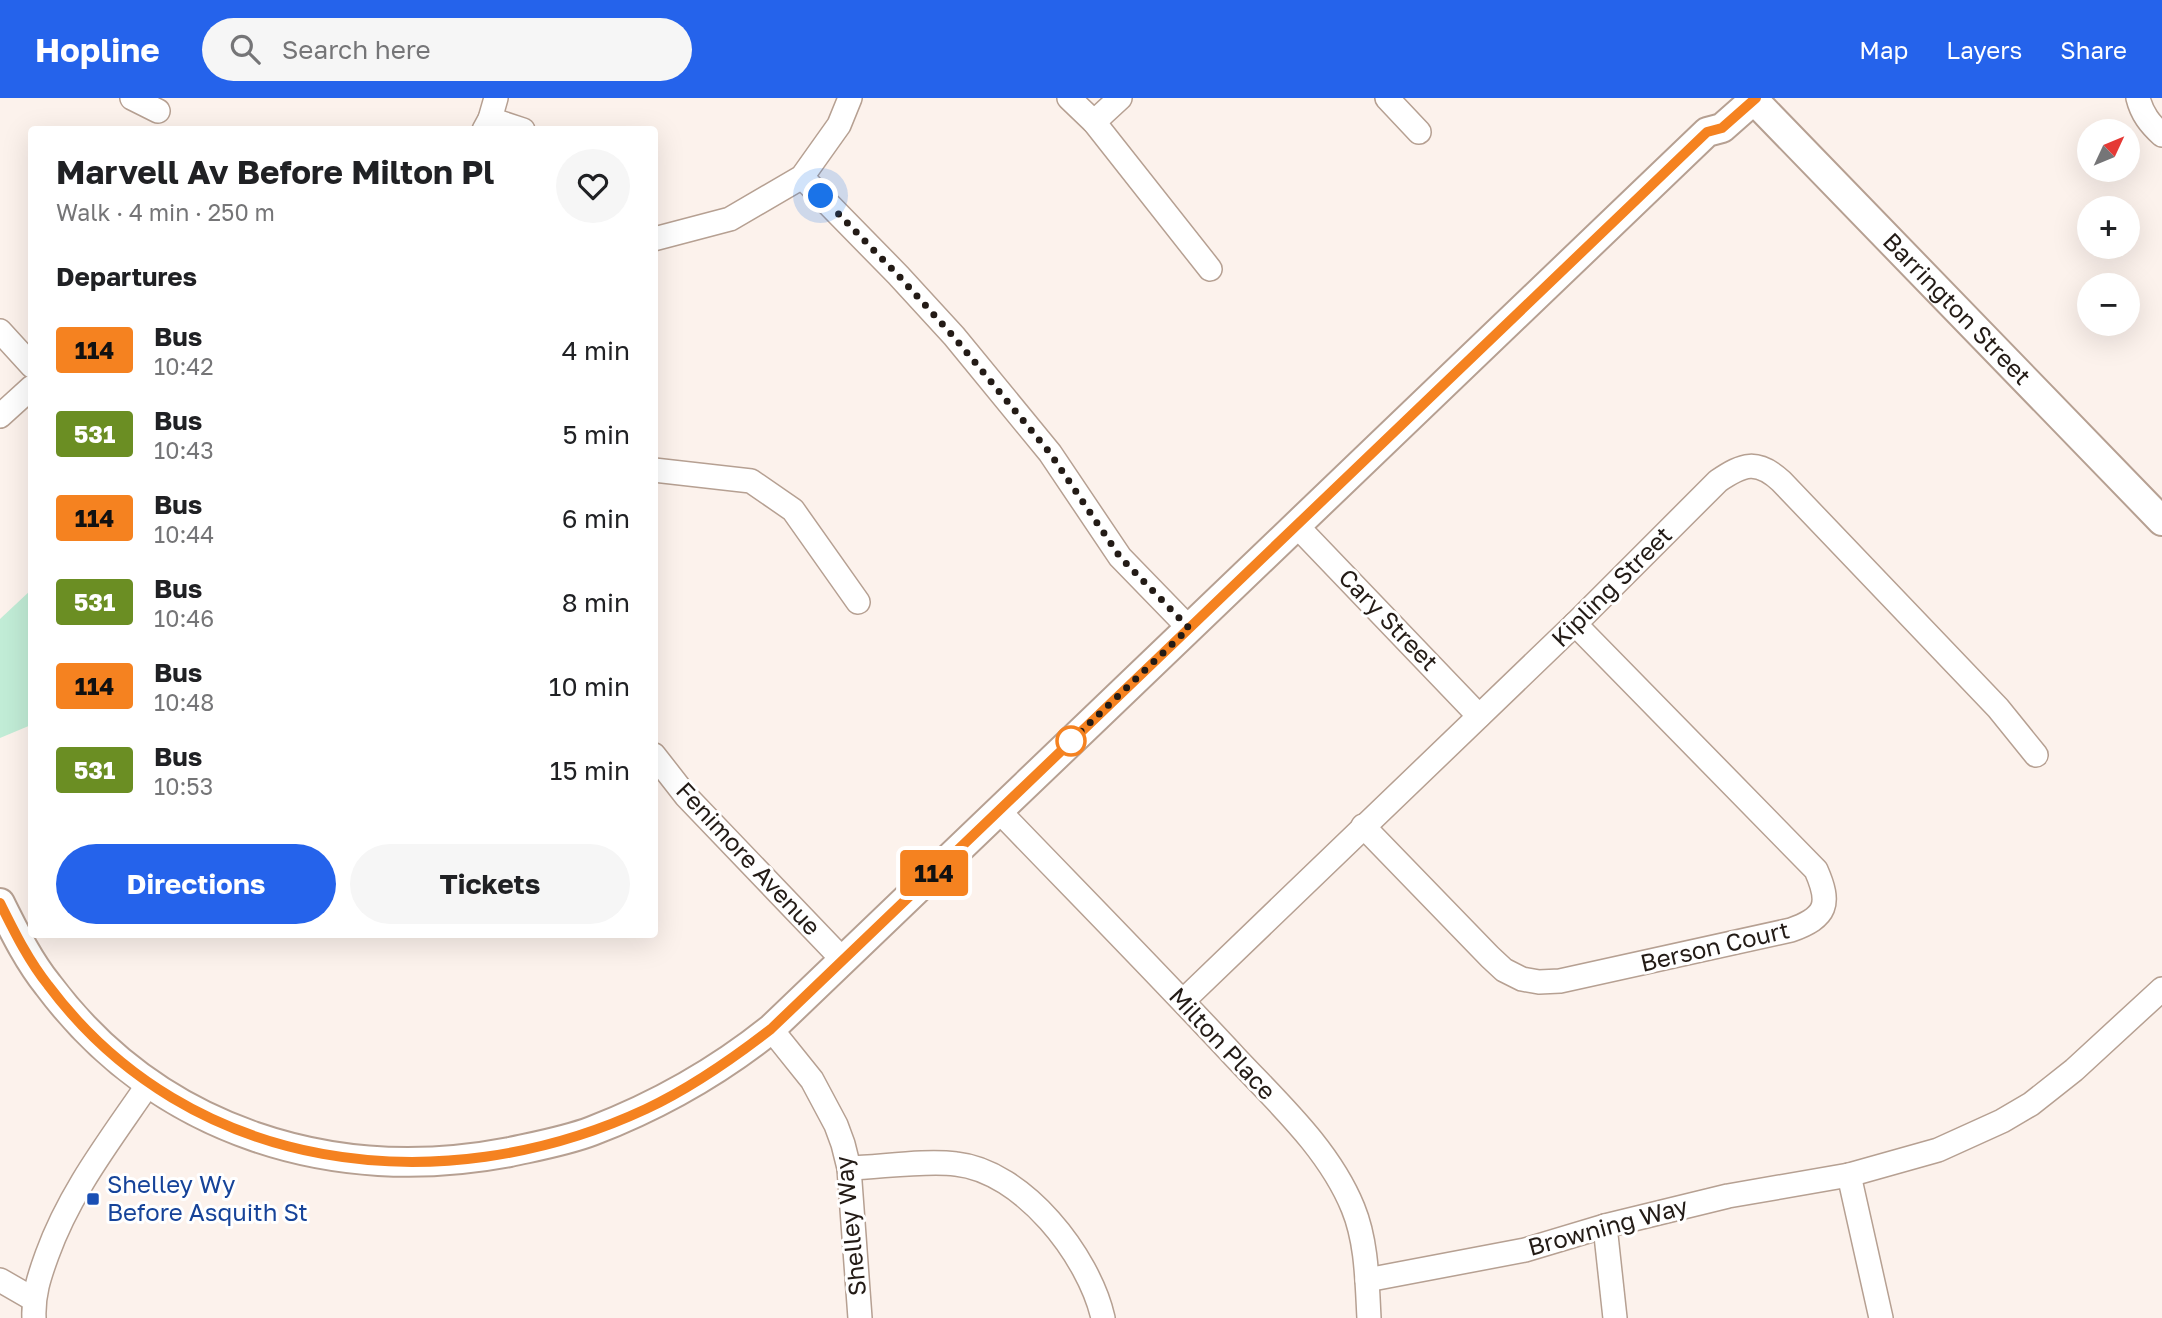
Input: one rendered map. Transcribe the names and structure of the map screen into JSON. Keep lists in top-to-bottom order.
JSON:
{
  "streets": {
    "street": [
      "Barrington Street",
      "Kipling Street",
      "Cary Street",
      "Fenimore Avenue",
      "Berson Court",
      "Milton Place",
      "Shelley Way",
      "Browning Way"
    ]
  },
  "crossings": [
    ["Kipling Street", "Cary Street"],
    ["Kipling Street", "Berson Court"],
    ["Kipling Street", "Milton Place"],
    ["Milton Place", "Browning Way"]
  ],
  "places": {
    "transit": ["Shelley Wy Before Asquith St"]
  },
  "lines": ["bus line 114"],
  "north": "top right",
  "page": {
    "header": "Hopline",
    "search": "Search here",
    "nav": ["Map", "Layers", "Share"],
    "on_map": "114",
    "map_buttons": ["+", "−"],
    "heading": [
      ["Marvell Av Before Milton Pl", "Walk · 4 min · 250 m"],
      "Departures"
    ],
    "list": [
      {
        "mark": "114",
        "name": "Bus",
        "note": "10:42",
        "value": "4 min"
      },
      {
        "mark": "531",
        "name": "Bus",
        "note": "10:43",
        "value": "5 min"
      },
      {
        "mark": "114",
        "name": "Bus",
        "note": "10:44",
        "value": "6 min"
      },
      {
        "mark": "531",
        "name": "Bus",
        "note": "10:46",
        "value": "8 min"
      },
      {
        "mark": "114",
        "name": "Bus",
        "note": "10:48",
        "value": "10 min"
      },
      {
        "mark": "531",
        "name": "Bus",
        "note": "10:53",
        "value": "15 min"
      }
    ],
    "buttons": ["Directions", "Tickets"]
  }
}
